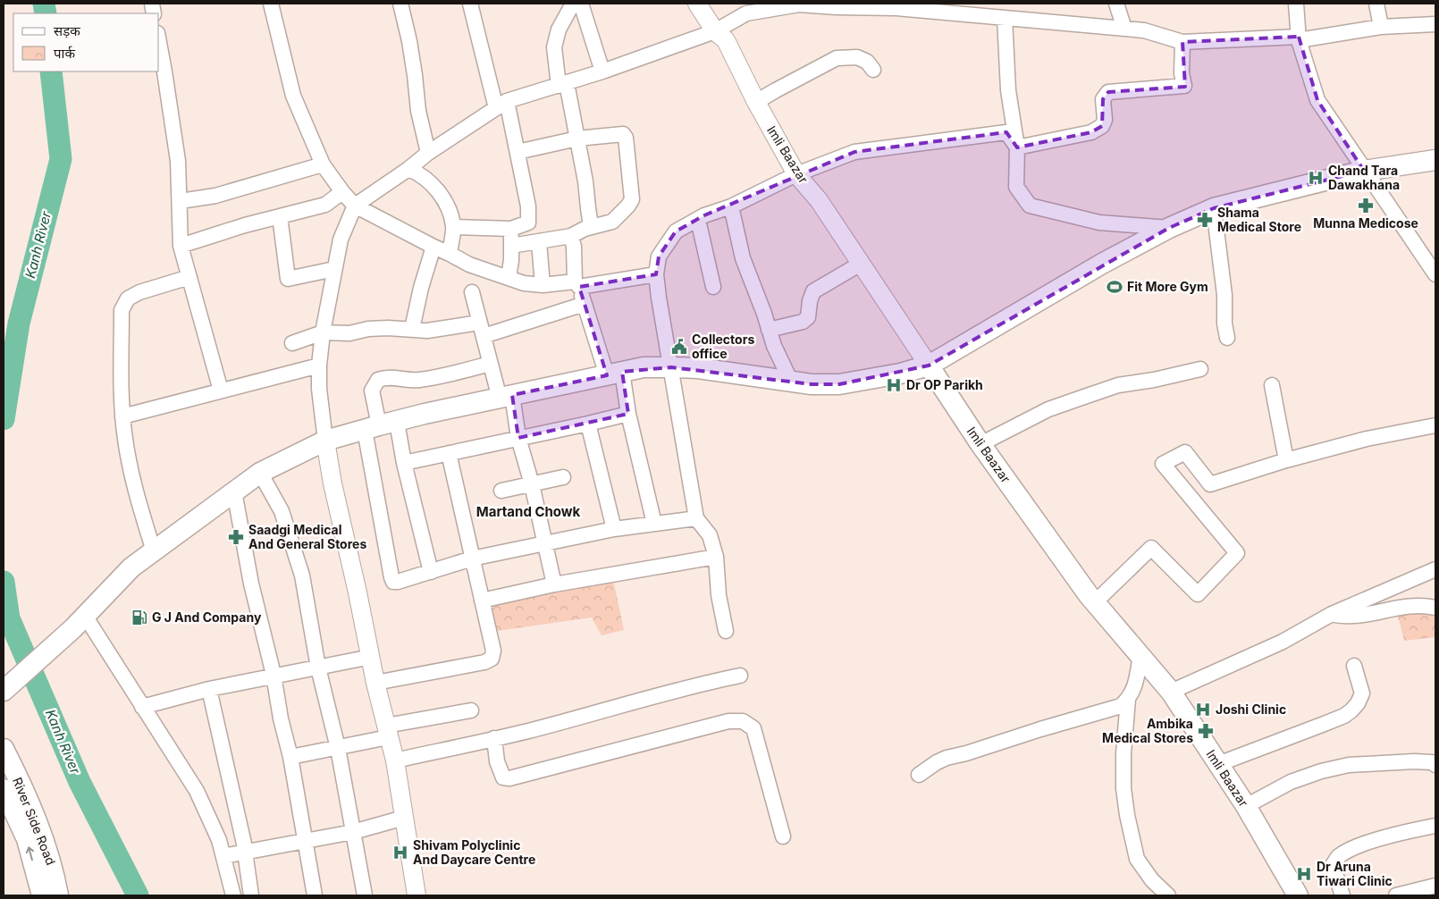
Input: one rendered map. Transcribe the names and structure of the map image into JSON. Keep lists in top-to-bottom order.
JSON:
{
  "streets": {
    "main road": ["Imli Baazar", "River Side Road"]
  },
  "districts": ["Martand Chowk"],
  "water": ["Kanh River"],
  "places": {
    "hospital": [
      "Chand Tara Dawakhana",
      "Dr OP Parikh",
      "Joshi Clinic",
      "Shivam Polyclinic And Daycare Centre",
      "Dr Aruna Tiwari Clinic"
    ],
    "pharmacy": [
      "Munna Medicose",
      "Shama Medical Store",
      "Saadgi Medical And General Stores",
      "Ambika Medical Stores"
    ],
    "sports": ["Fit More Gym"],
    "public building": ["Collectors office"],
    "fuel station": ["G J And Company"]
  },
  "legend": ["सड़क", "पार्क"]
}
